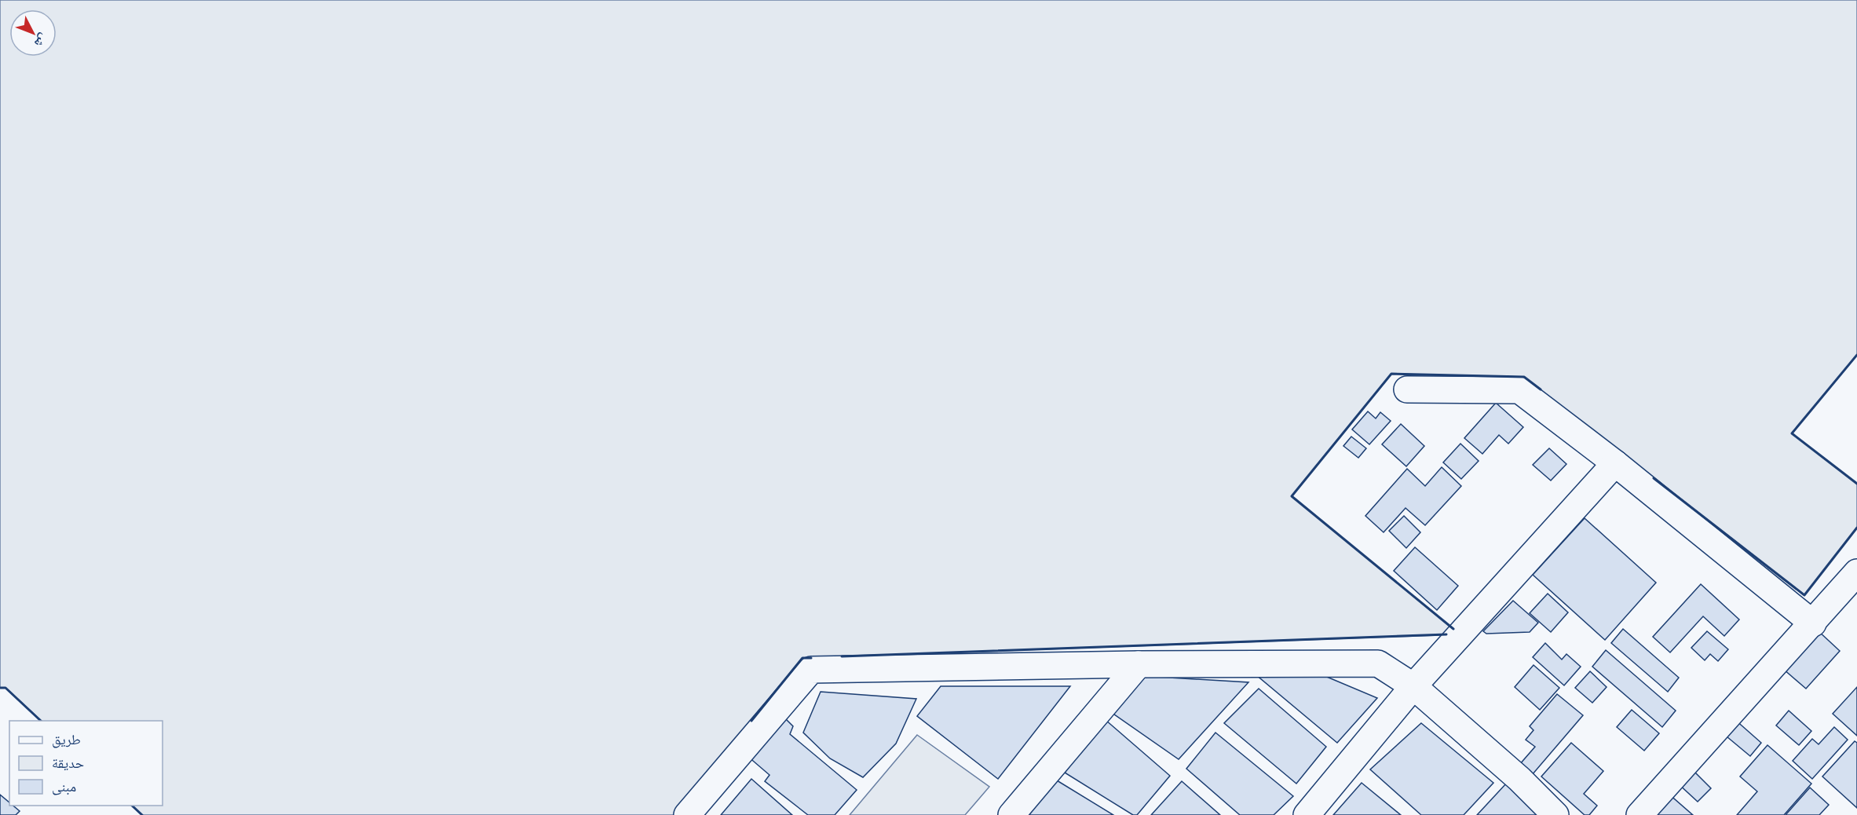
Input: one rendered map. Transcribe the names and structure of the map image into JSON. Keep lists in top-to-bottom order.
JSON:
{
  "legend": ["طريق", "حديقة", "مبنى"],
  "north": "bottom right"
}
